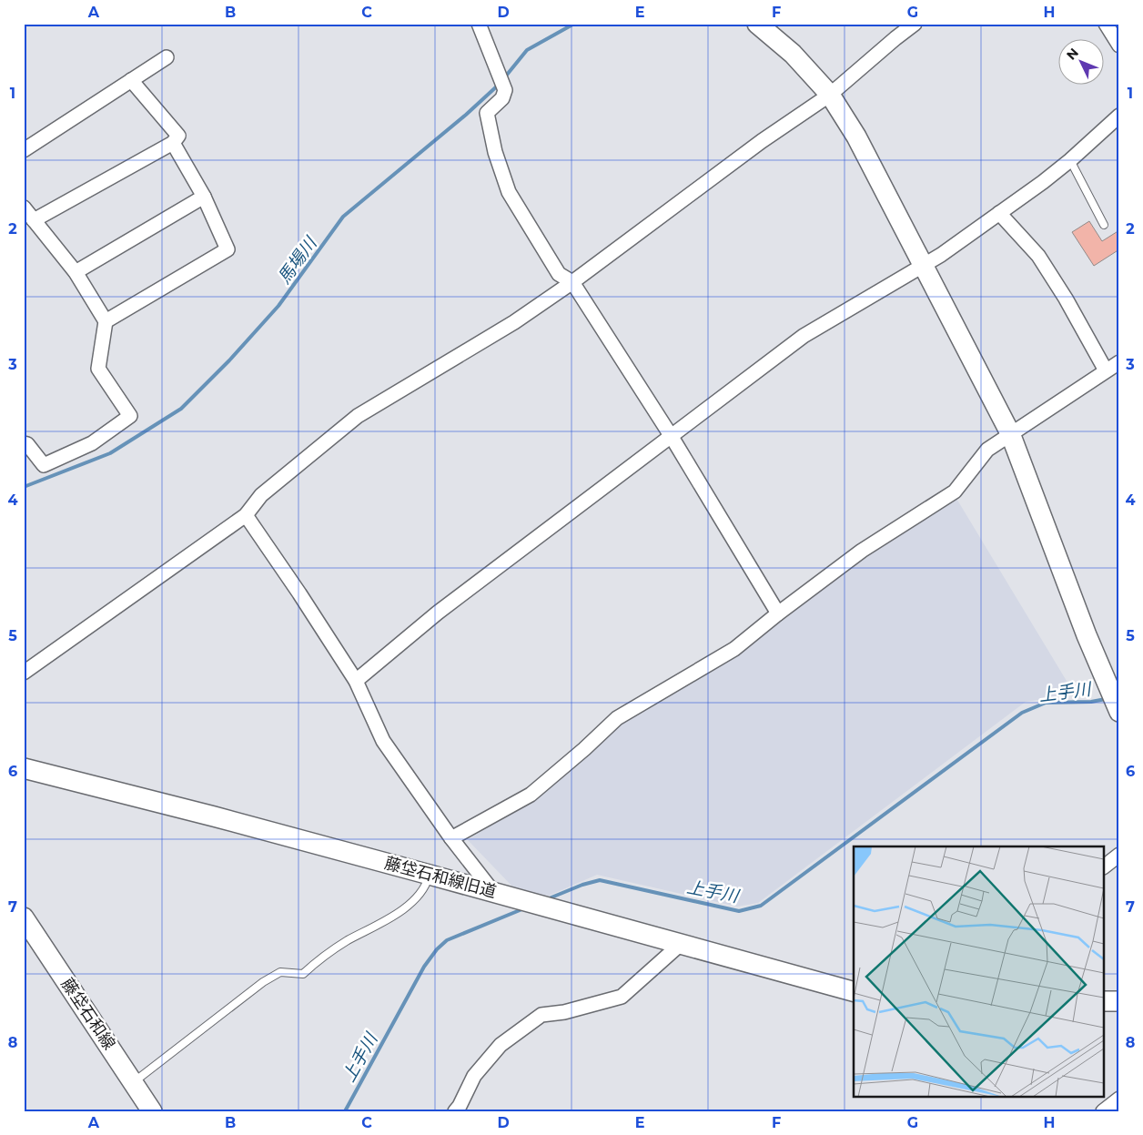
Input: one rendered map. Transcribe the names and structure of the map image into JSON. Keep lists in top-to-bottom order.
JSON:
{
  "streets": {
    "street": ["藤垈石和線旧道", "藤垈石和線"]
  },
  "water": ["馬場川", "上手川"],
  "north": "top left",
  "grid": {
    "columns": [
      "A",
      "B",
      "C",
      "D",
      "E",
      "F",
      "G",
      "H"
    ],
    "rows": [
      "1",
      "2",
      "3",
      "4",
      "5",
      "6",
      "7",
      "8"
    ]
  }
}
